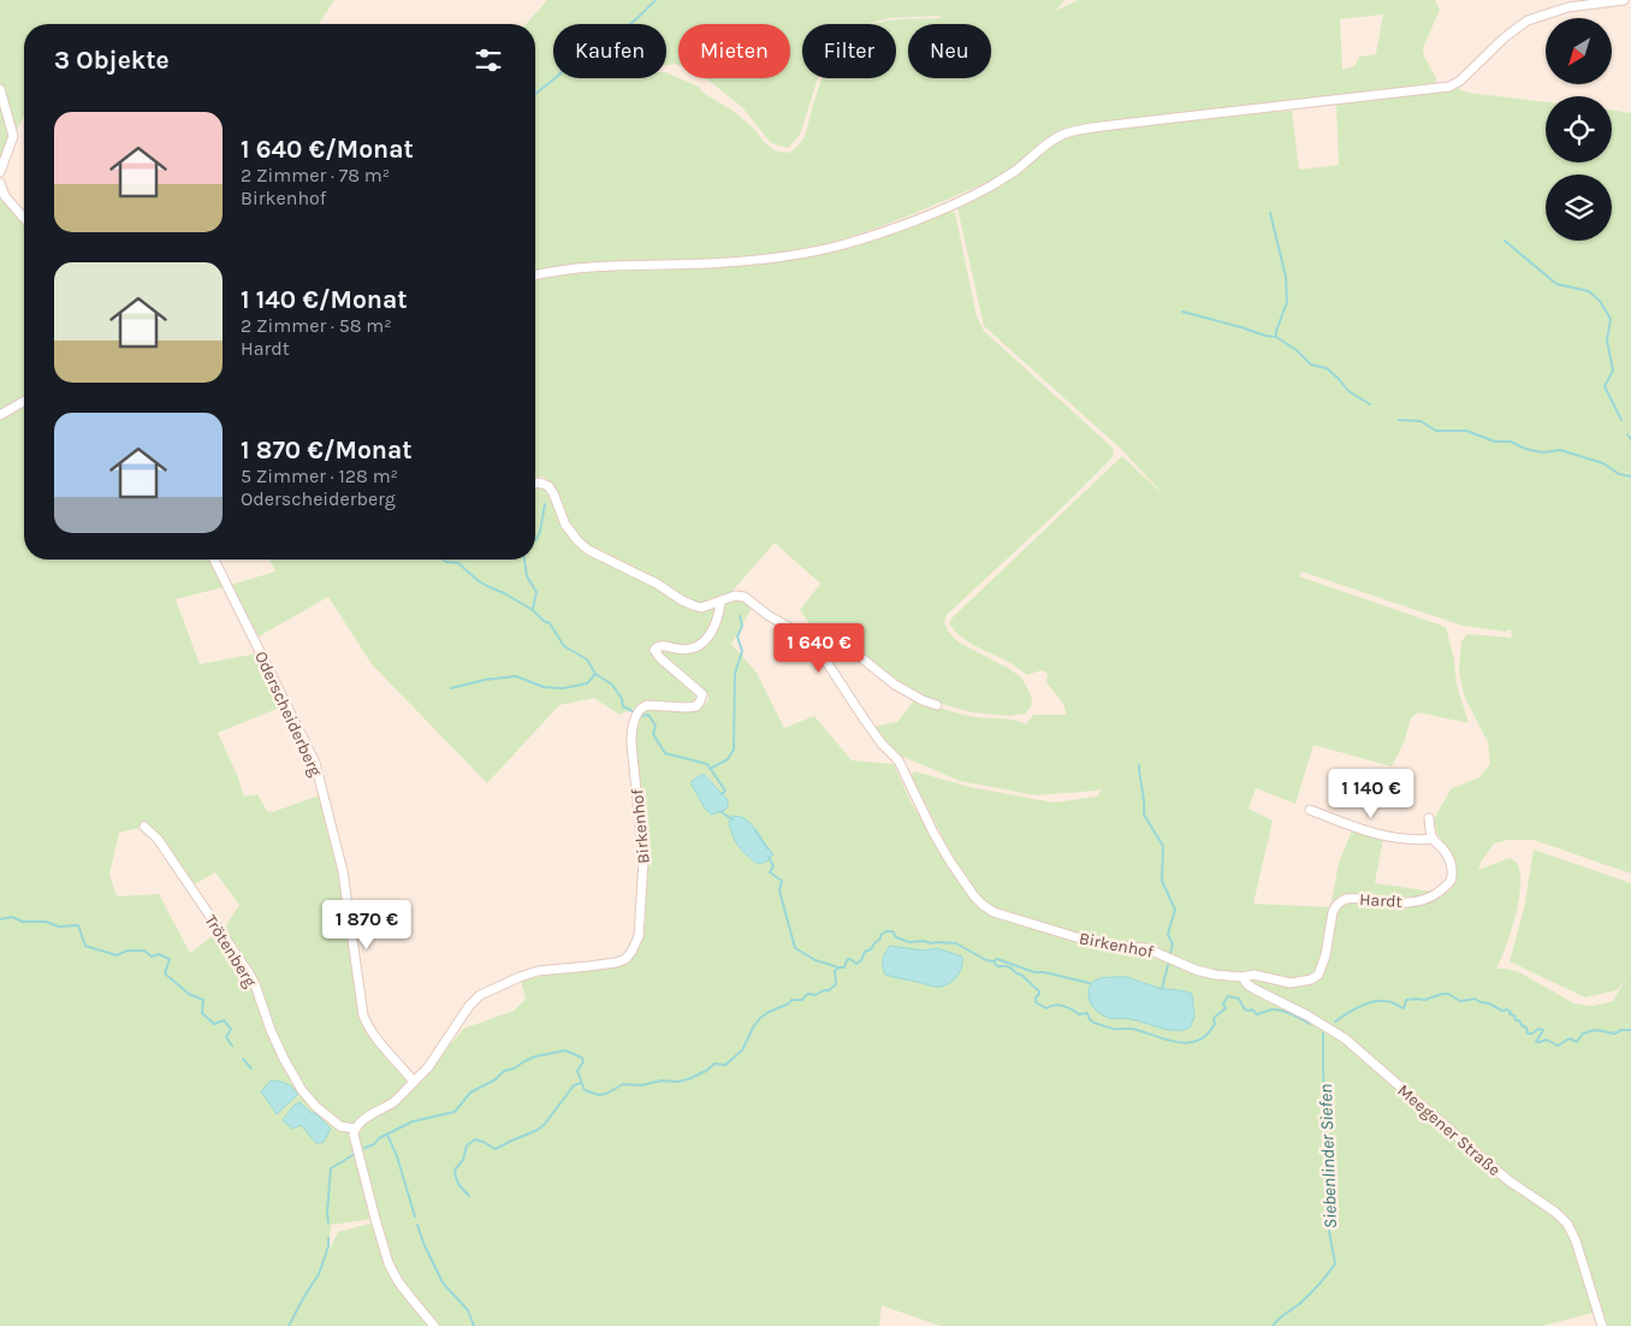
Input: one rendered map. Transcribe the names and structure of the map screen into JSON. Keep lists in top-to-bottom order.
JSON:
{
  "streets": {
    "street": [
      "Oderscheiderberg",
      "Birkenhof",
      "Hardt",
      "Trötenberg",
      "Meegener Straße"
    ]
  },
  "crossings": [
    ["Oderscheiderberg", "Birkenhof"],
    ["Birkenhof", "Hardt"],
    ["Birkenhof", "Meegener Straße"],
    ["Hardt", "Meegener Straße"]
  ],
  "water": ["Siebenlinder Siefen"],
  "north": "bottom left",
  "page": {
    "chip": [
      "Kaufen",
      "Mieten",
      "Filter",
      "Neu"
    ],
    "heading": "3 Objekte",
    "list": [
      {
        "name": "1 640 €/Monat",
        "note": "2 Zimmer · 78 m² · Birkenhof"
      },
      {
        "name": "1 140 €/Monat",
        "note": "2 Zimmer · 58 m² · Hardt"
      },
      {
        "name": "1 870 €/Monat",
        "note": "5 Zimmer · 128 m² · Oderscheiderberg"
      }
    ],
    "price": ["1 640 €", "1 140 €", "1 870 €"]
  }
}
